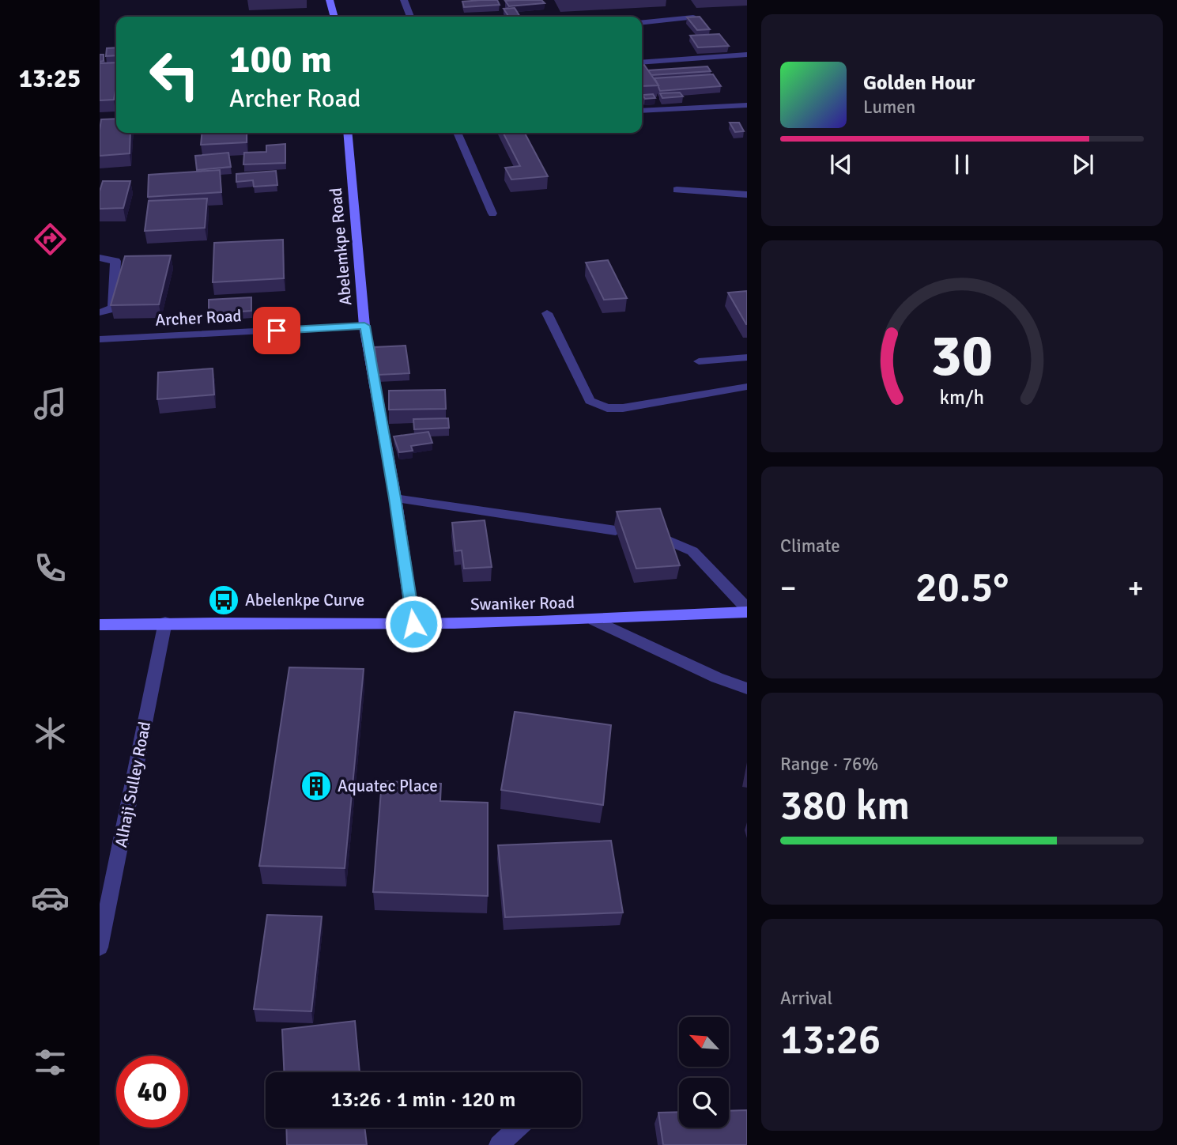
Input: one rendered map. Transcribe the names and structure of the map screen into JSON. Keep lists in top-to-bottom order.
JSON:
{
  "streets": {
    "street": [
      "Abelemkpe Road",
      "Archer Road",
      "Swaniker Road",
      "Alhaji Sulley Road"
    ]
  },
  "crossings": [
    ["Abelemkpe Road", "Archer Road"],
    ["Abelemkpe Road", "Swaniker Road"],
    ["Swaniker Road", "Alhaji Sulley Road"]
  ],
  "places": {
    "bus stop": ["Abelenkpe Curve"],
    "building": ["Aquatec Place"]
  },
  "north": "top left",
  "page": {
    "tabs": "13:25",
    "turn": ["100 m", "Archer Road"],
    "song": ["Golden Hour", "Lumen"],
    "tile": [
      "Climate",
      ["Range · 76%", "380 km"],
      ["Arrival", "13:26"]
    ],
    "heat": ["−", "20.5°", "+"],
    "limit": "40",
    "trip": "13:26 · 1 min · 120 m",
    "gauge": ["30", "km/h"]
  }
}
